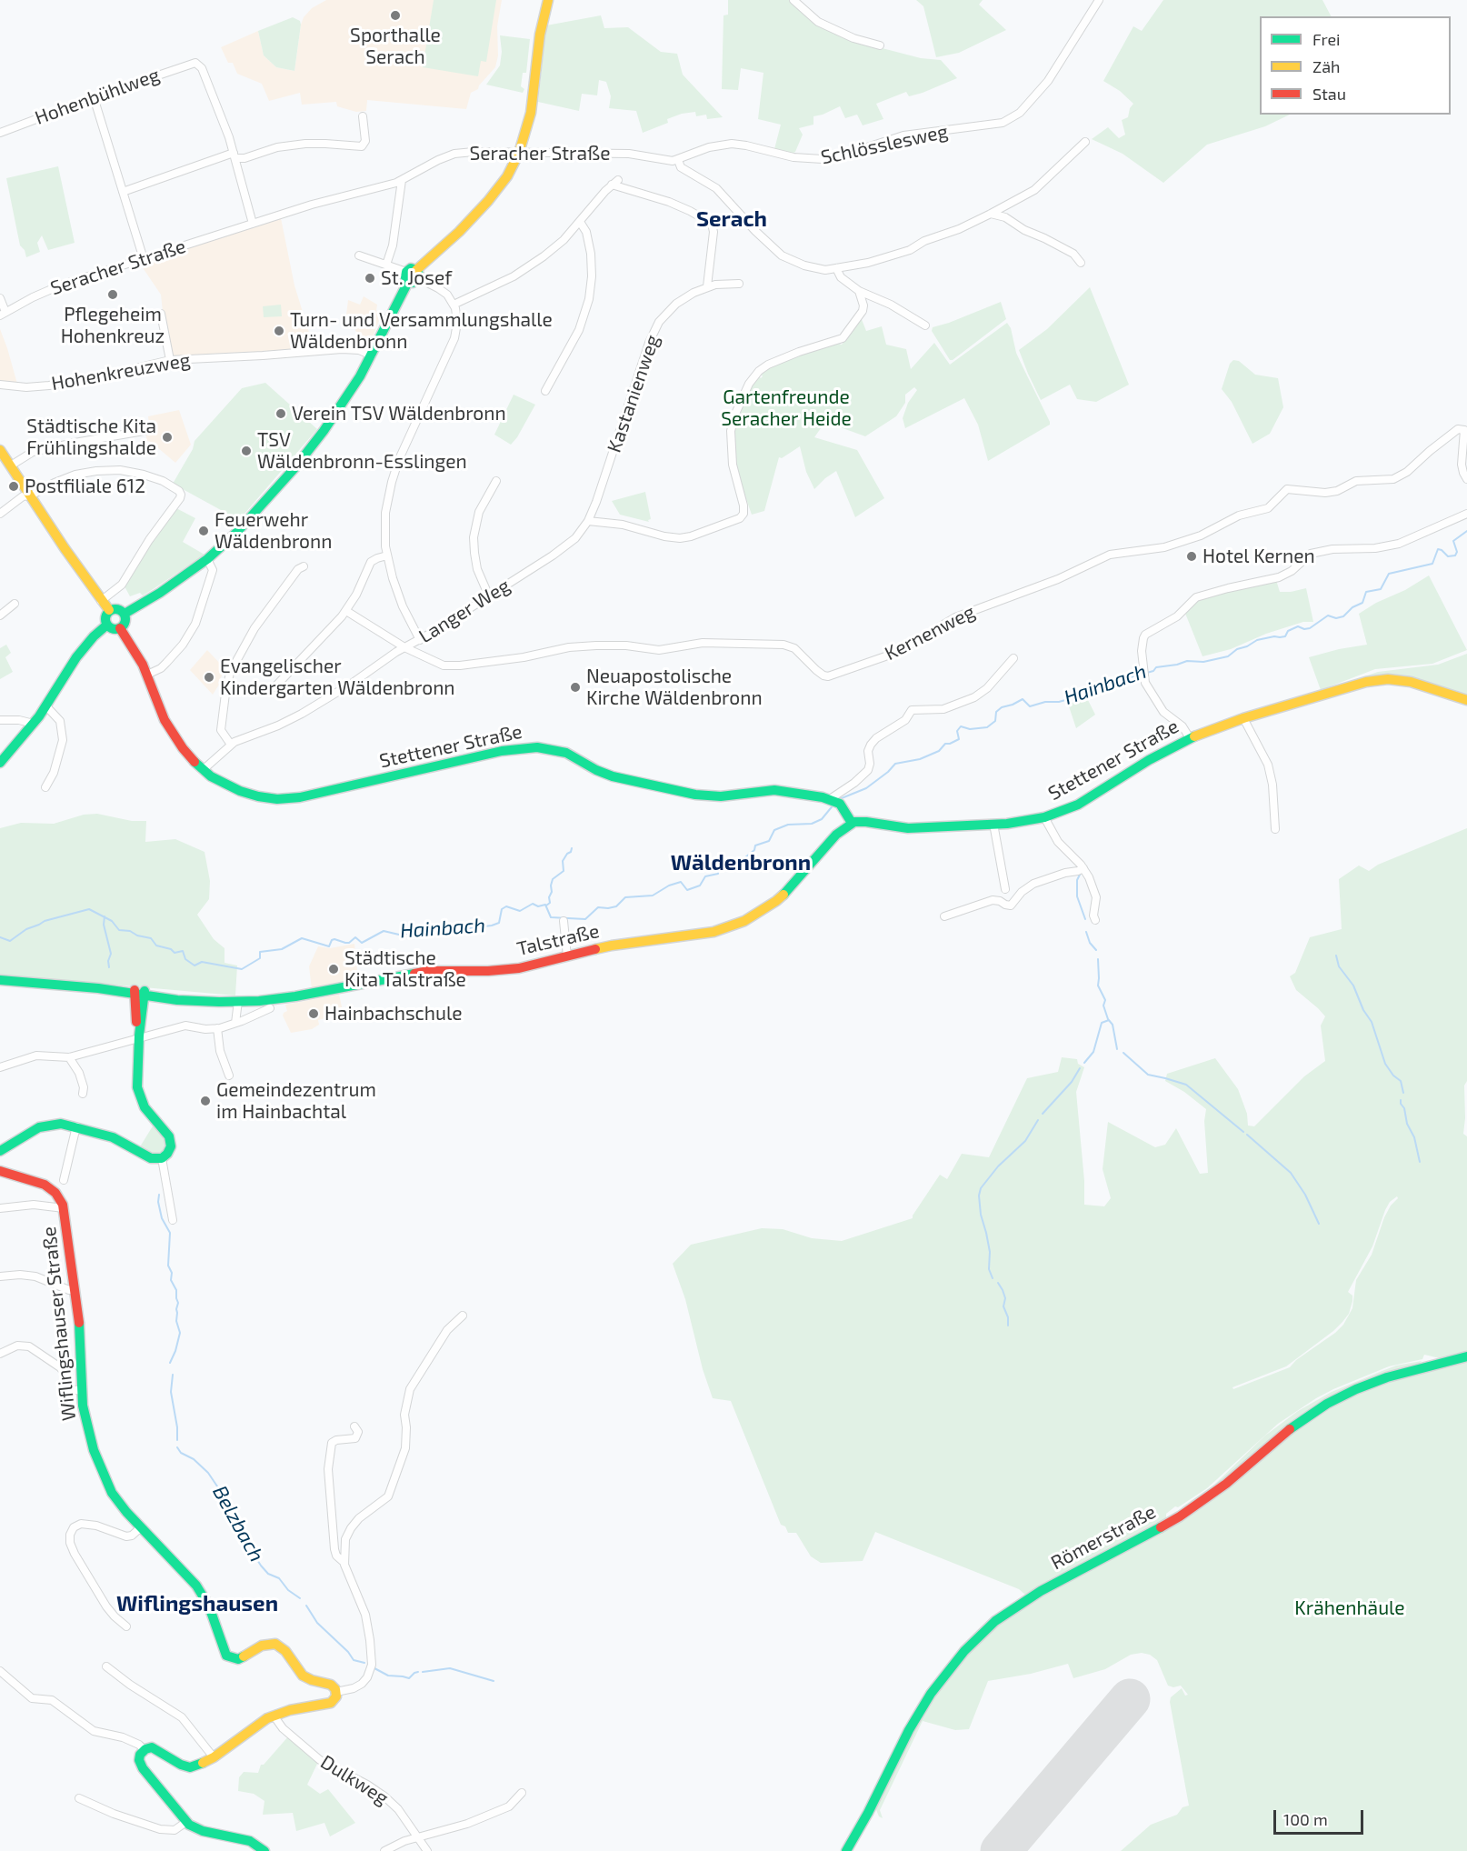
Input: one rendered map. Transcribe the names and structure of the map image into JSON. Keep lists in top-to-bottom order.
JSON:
{
  "streets": {
    "street": [
      "Hohenbühlweg",
      "Schlösslesweg",
      "Seracher Straße",
      "Hohenkreuzweg",
      "Kastanienweg",
      "Langer Weg",
      "Kernenweg",
      "Stettener Straße",
      "Talstraße",
      "Wiflingshauser Straße",
      "Römerstraße",
      "Dulkweg"
    ]
  },
  "crossings": [
    ["Schlösslesweg", "Seracher Straße"],
    ["Kastanienweg", "Langer Weg"],
    ["Langer Weg", "Kernenweg"],
    ["Langer Weg", "Stettener Straße"],
    ["Stettener Straße", "Talstraße"]
  ],
  "districts": ["Serach", "Wäldenbronn", "Wiflingshausen"],
  "water": ["Hainbach", "Belzbach"],
  "parks": ["Gartenfreunde Seracher Heide", "Krähenhäule"],
  "places": [
    "Sporthalle Serach",
    "St. Josef",
    "Pflegeheim Hohenkreuz",
    "Turn- und Versammlungshalle Wäldenbronn",
    "Verein TSV Wäldenbronn",
    "Städtische Kita Frühlingshalde",
    "TSV Wäldenbronn-Esslingen",
    "Postfiliale 612",
    "Feuerwehr Wäldenbronn",
    "Hotel Kernen",
    "Evangelischer Kindergarten Wäldenbronn",
    "Neuapostolische Kirche Wäldenbronn",
    "Städtische Kita Talstraße",
    "Hainbachschule",
    "Gemeindezentrum im Hainbachtal"
  ],
  "legend": ["Frei", "Zäh", "Stau"],
  "scale_bar": "100 m"
}
